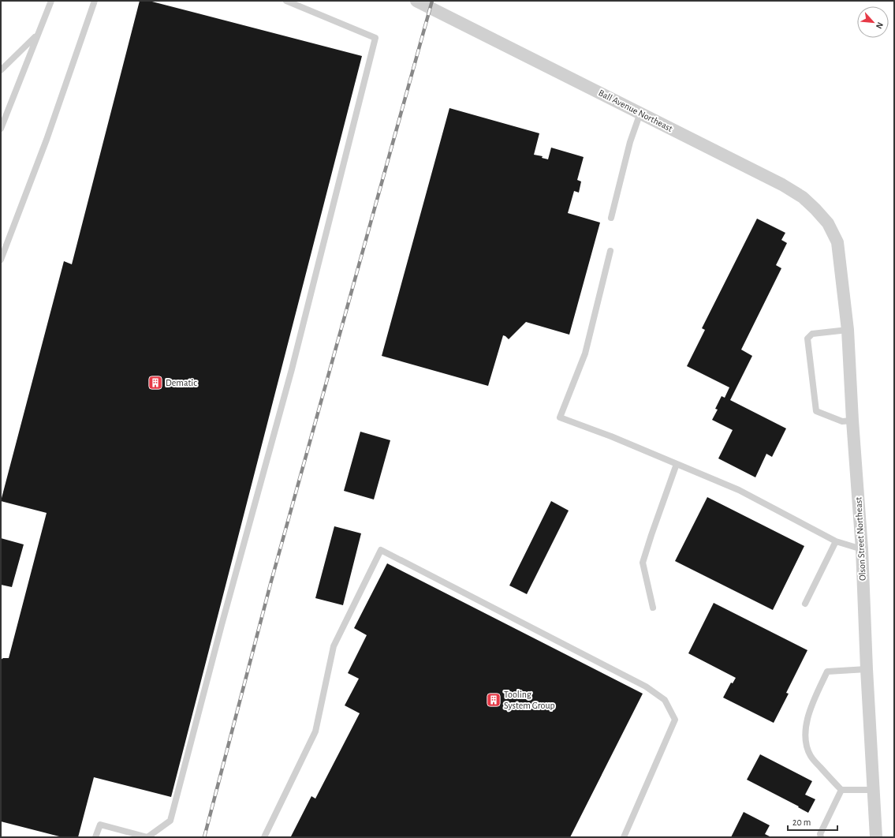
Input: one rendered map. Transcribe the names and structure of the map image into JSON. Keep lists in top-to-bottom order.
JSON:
{
  "streets": {
    "street": ["Ball Avenue Northeast", "Olson Street Northeast"]
  },
  "crossings": [
    ["Ball Avenue Northeast", "Olson Street Northeast"]
  ],
  "places": {
    "building": ["Dematic", "Tooling System Group"]
  },
  "scale_bar": "20 m",
  "north": "bottom right"
}
